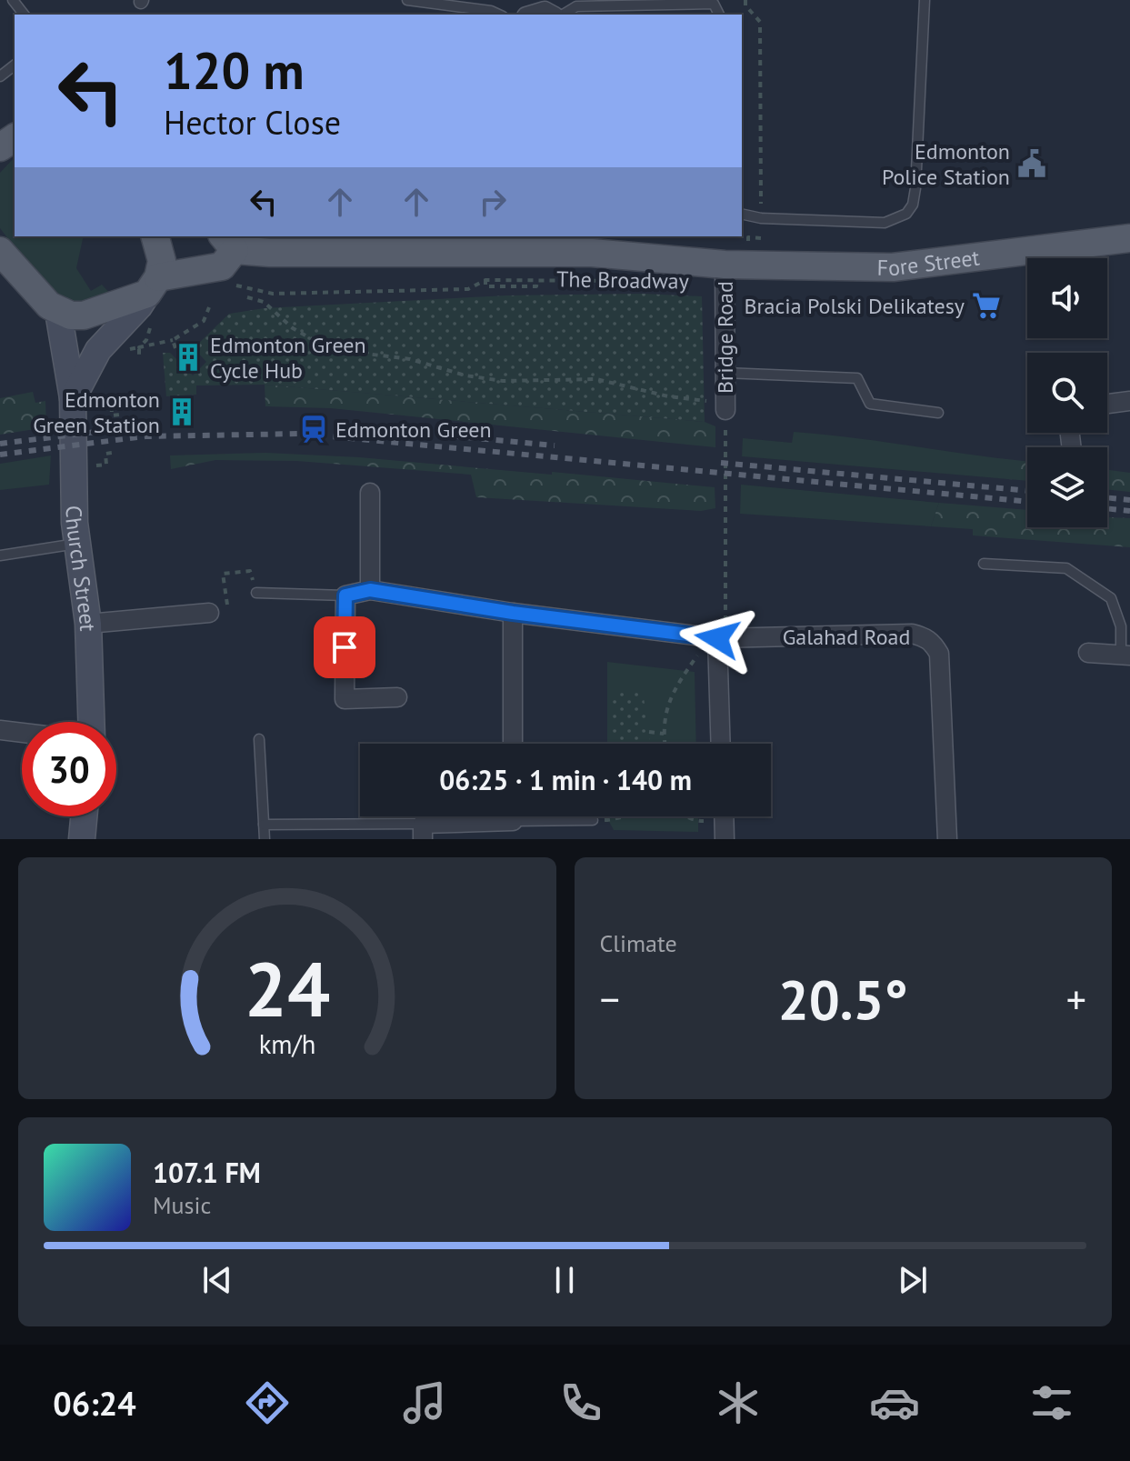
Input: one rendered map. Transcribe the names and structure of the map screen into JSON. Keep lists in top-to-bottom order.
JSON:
{
  "streets": {
    "main road": ["Fore Street", "The Broadway", "Church Street"],
    "street": ["Bridge Road", "Galahad Road"]
  },
  "crossings": [
    ["Fore Street", "The Broadway"],
    ["Fore Street", "Bridge Road"],
    ["The Broadway", "Bridge Road"],
    ["The Broadway", "Church Street"]
  ],
  "places": {
    "public building": ["Edmonton Police Station"],
    "supermarket": ["Bracia Polski Delikatesy"],
    "building": ["Edmonton Green Cycle Hub", "Edmonton Green Station"],
    "station": ["Edmonton Green"]
  },
  "page": {
    "turn": ["120 m", "Hector Close"],
    "limit": "30",
    "trip": "06:25 · 1 min · 140 m",
    "tile": "Climate",
    "heat": ["−", "20.5°", "+"],
    "song": ["107.1 FM", "Music"],
    "tabs": "06:24",
    "gauge": ["24", "km/h"]
  }
}
